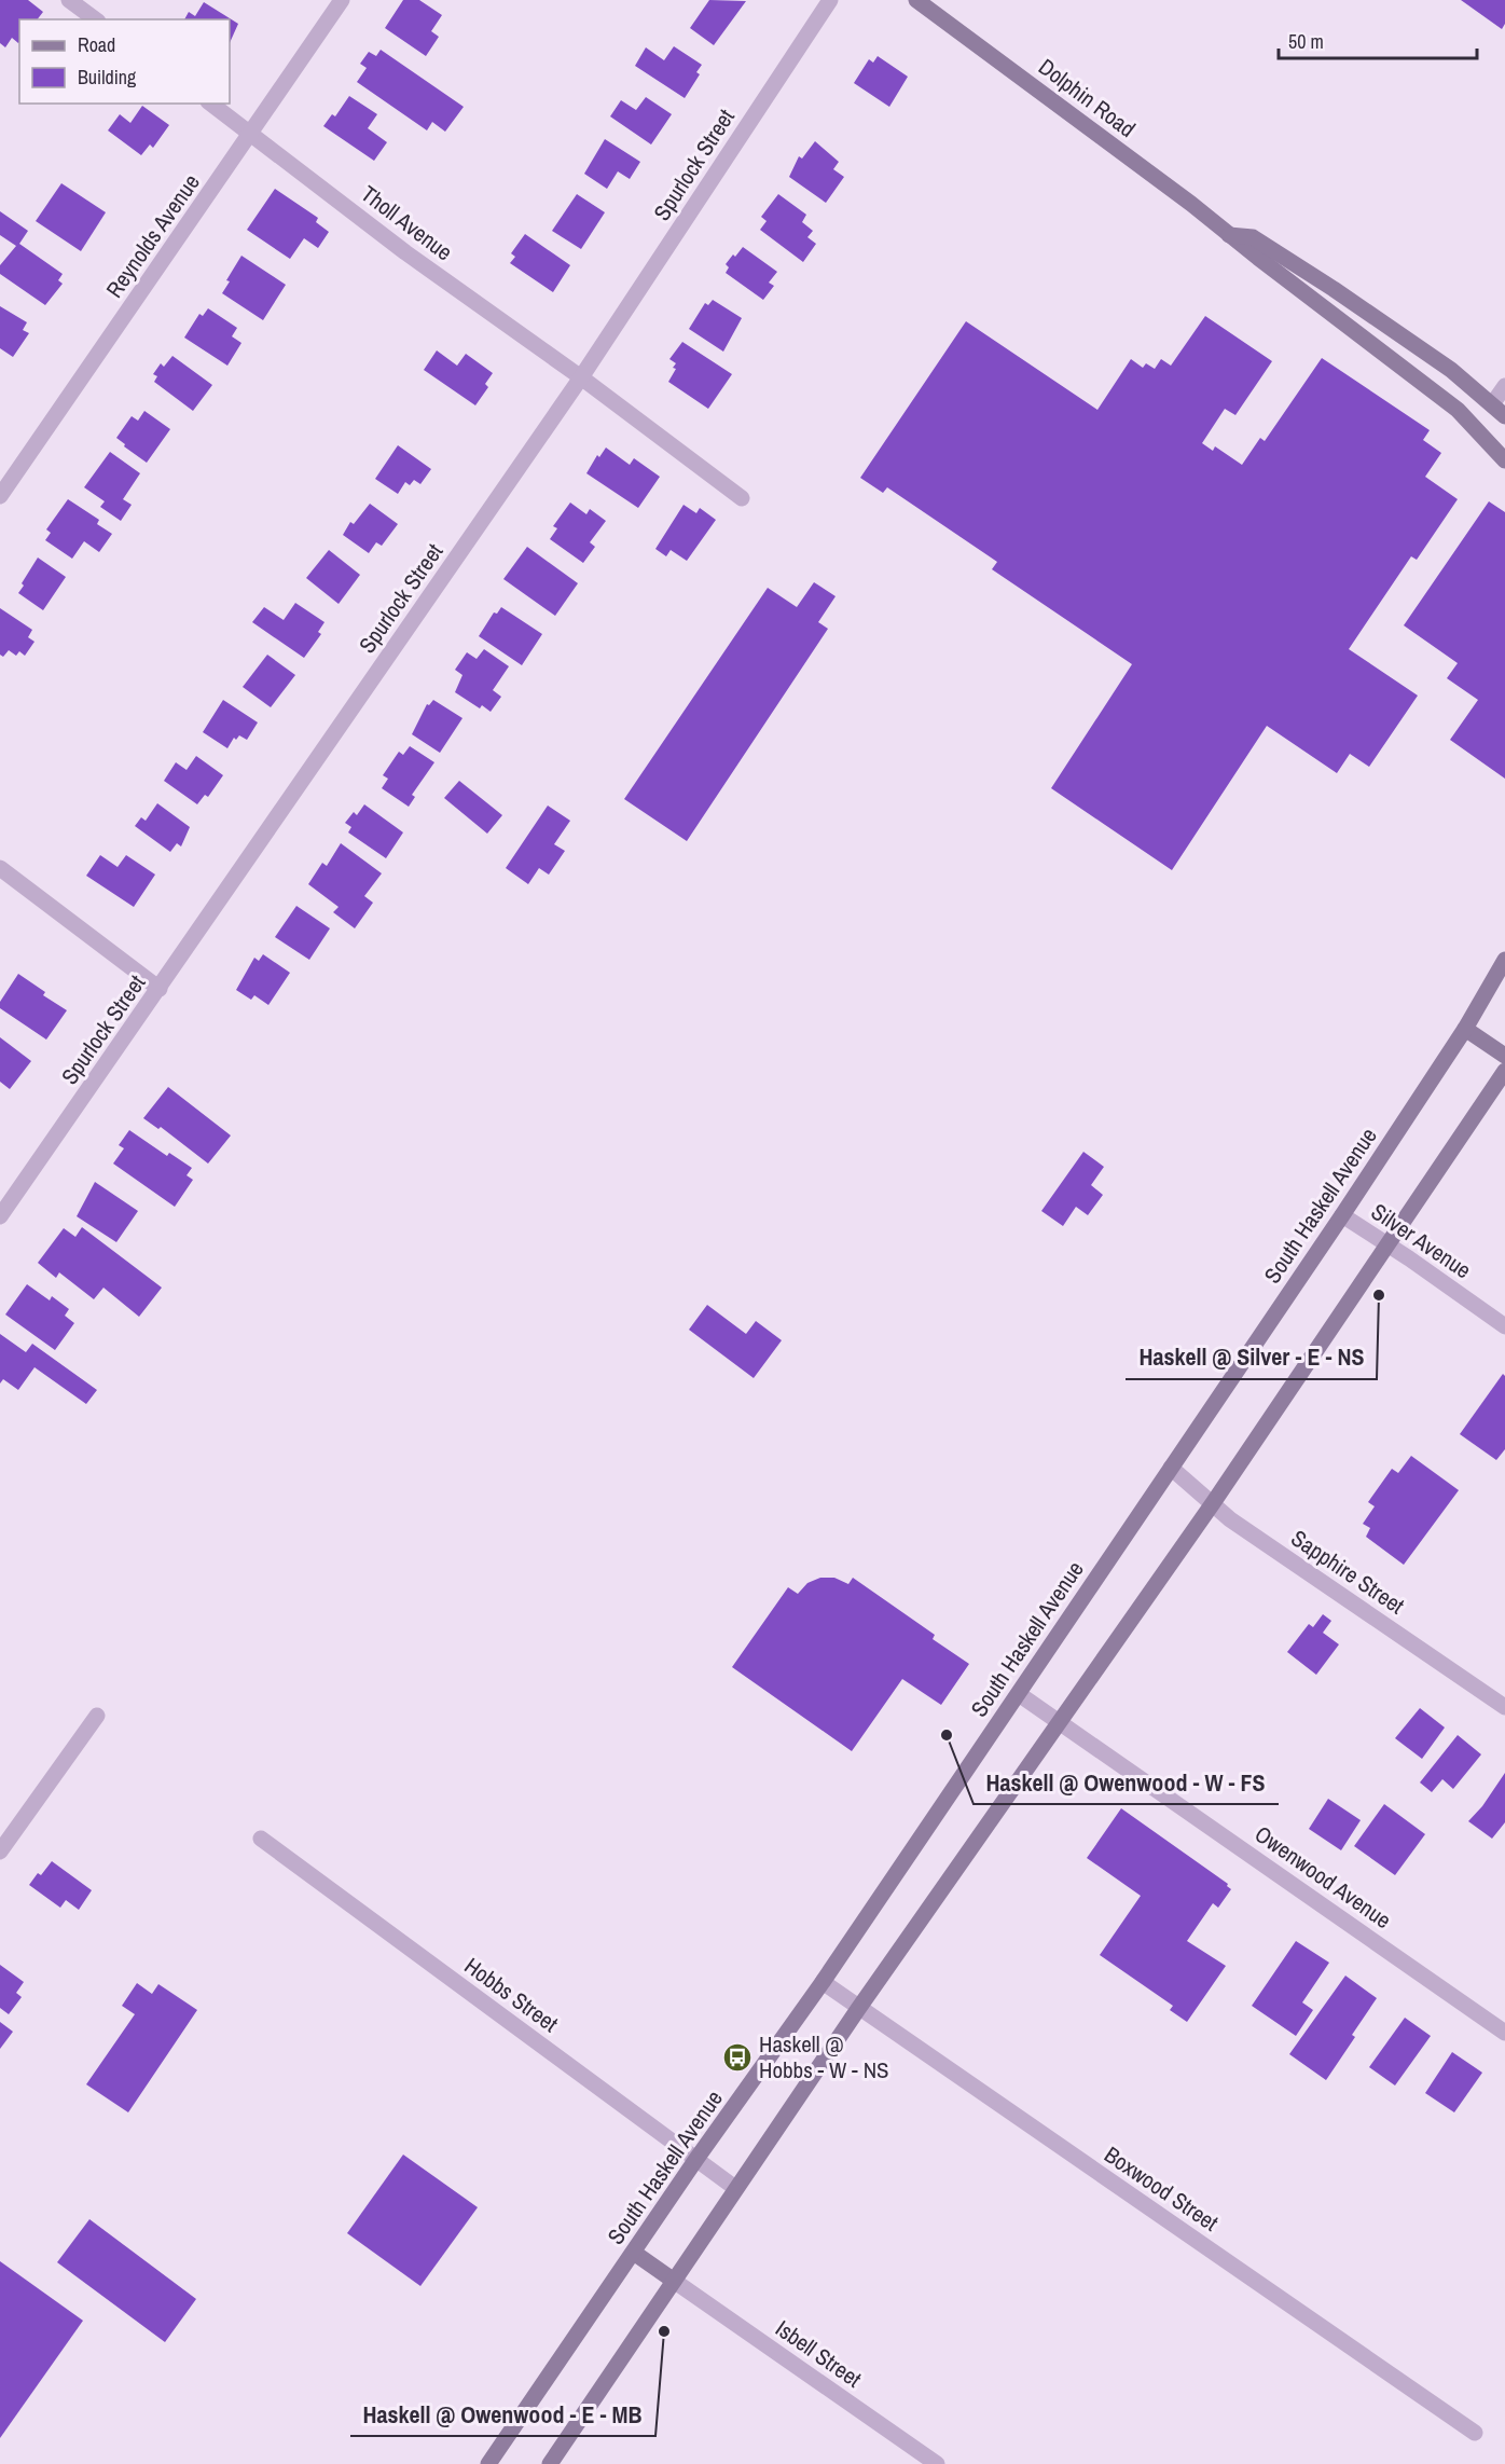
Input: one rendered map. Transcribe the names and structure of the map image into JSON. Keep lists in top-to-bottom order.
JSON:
{
  "streets": {
    "main road": ["Dolphin Road", "South Haskell Avenue"],
    "street": [
      "Spurlock Street",
      "Tholl Avenue",
      "Reynolds Avenue",
      "Silver Avenue",
      "Sapphire Street",
      "Owenwood Avenue",
      "Hobbs Street",
      "Boxwood Street",
      "Isbell Street"
    ]
  },
  "crossings": [
    ["Spurlock Street", "Tholl Avenue"],
    ["Tholl Avenue", "Reynolds Avenue"],
    ["South Haskell Avenue", "Silver Avenue"],
    ["South Haskell Avenue", "Sapphire Street"],
    ["South Haskell Avenue", "Owenwood Avenue"],
    ["South Haskell Avenue", "Hobbs Street"],
    ["South Haskell Avenue", "Boxwood Street"]
  ],
  "places": {
    "other": ["Haskell @ Silver - E - NS", "Haskell @ Owenwood - W - FS", "Haskell @ Owenwood - E - MB"],
    "bus stop": ["Haskell @ Hobbs - W - NS"]
  },
  "legend": ["Road", "Building"],
  "scale_bar": "50 m"
}
